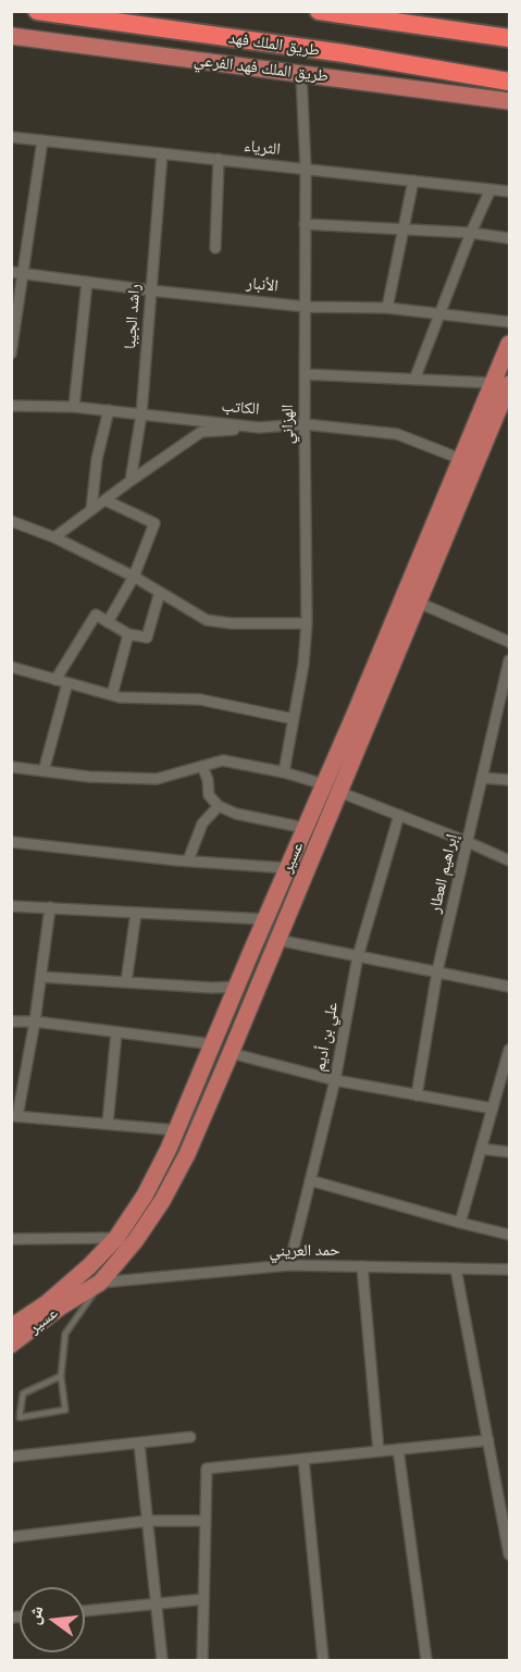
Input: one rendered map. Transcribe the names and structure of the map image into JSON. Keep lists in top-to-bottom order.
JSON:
{
  "streets": {
    "highway": ["طريق الملك فهد"],
    "main road": ["طريق الملك فهد الفرعي", "عسير"],
    "street": [
      "الثرياء",
      "الأنبار",
      "راشد الجيبا",
      "الكاتب",
      "الهزاني",
      "إبراهيم العطار",
      "علي بن أديم",
      "حمد العريني"
    ]
  },
  "crossings": [
    ["طريق الملك فهد الفرعي", "الهزاني"],
    ["الثرياء", "راشد الجيبا"],
    ["الثرياء", "الهزاني"],
    ["الأنبار", "راشد الجيبا"],
    ["الأنبار", "الهزاني"],
    ["راشد الجيبا", "الكاتب"],
    ["الكاتب", "الهزاني"],
    ["الكاتب", "عسير"],
    ["عسير", "حمد العريني"],
    ["علي بن أديم", "حمد العريني"]
  ],
  "north": "left"
}
